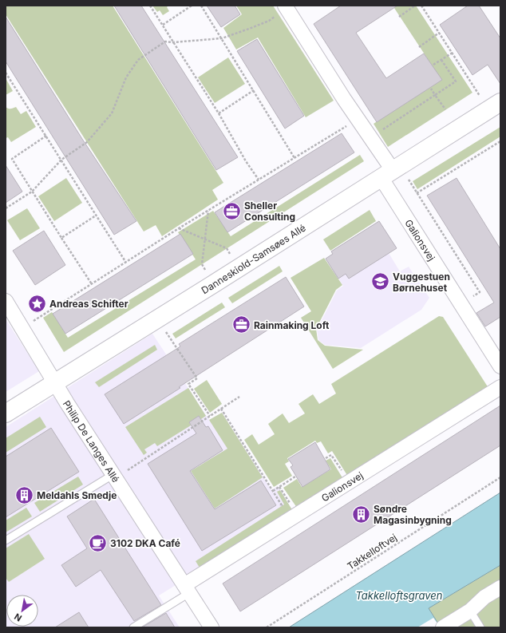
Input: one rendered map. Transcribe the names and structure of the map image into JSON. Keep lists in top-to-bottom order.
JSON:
{
  "streets": {
    "street": ["Galionsvej", "Danneskiold-Samsøes Allé", "Philip De Langes Allé"],
    "path": ["Takkelloftvej"]
  },
  "crossings": [
    ["Galionsvej", "Danneskiold-Samsøes Allé"],
    ["Galionsvej", "Philip De Langes Allé"],
    ["Danneskiold-Samsøes Allé", "Philip De Langes Allé"]
  ],
  "water": ["Takkelloftsgraven"],
  "places": {
    "office": ["Sheller Consulting", "Rainmaking Loft"],
    "school or university": ["Vuggestuen Børnehuset"],
    "place": ["Andreas Schifter"],
    "building": ["Meldahls Smedje", "Søndre Magasinbygning"],
    "cafe": ["3102 DKA Café"]
  },
  "north": "bottom left"
}
